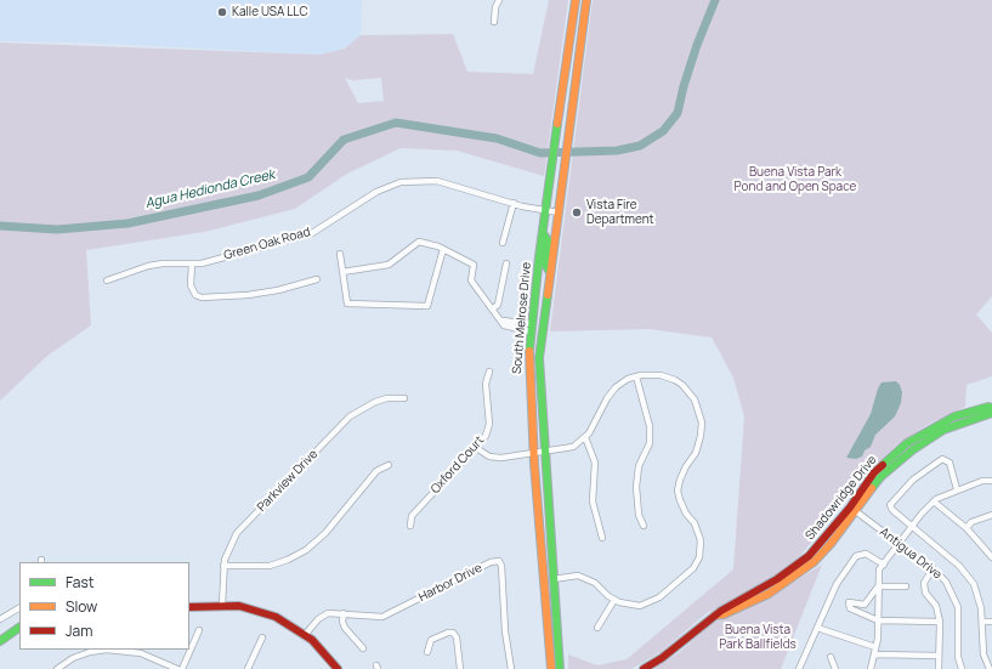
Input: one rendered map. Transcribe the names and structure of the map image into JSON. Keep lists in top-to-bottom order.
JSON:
{
  "streets": {
    "main road": ["South Melrose Drive", "Shadowridge Drive"],
    "street": [
      "Green Oak Road",
      "Oxford Court",
      "Parkview Drive",
      "Antigua Drive",
      "Harbor Drive"
    ]
  },
  "crossings": [
    ["Green Oak Road", "South Melrose Drive"],
    ["Shadowridge Drive", "Antigua Drive"]
  ],
  "water": ["Agua Hedionda Creek"],
  "parks": ["Buena Vista Park Pond and Open Space", "Buena Vista Park Ballfields"],
  "places": ["Kalle USA LLC", "Vista Fire Department"],
  "legend": ["Fast", "Slow", "Jam"]
}
